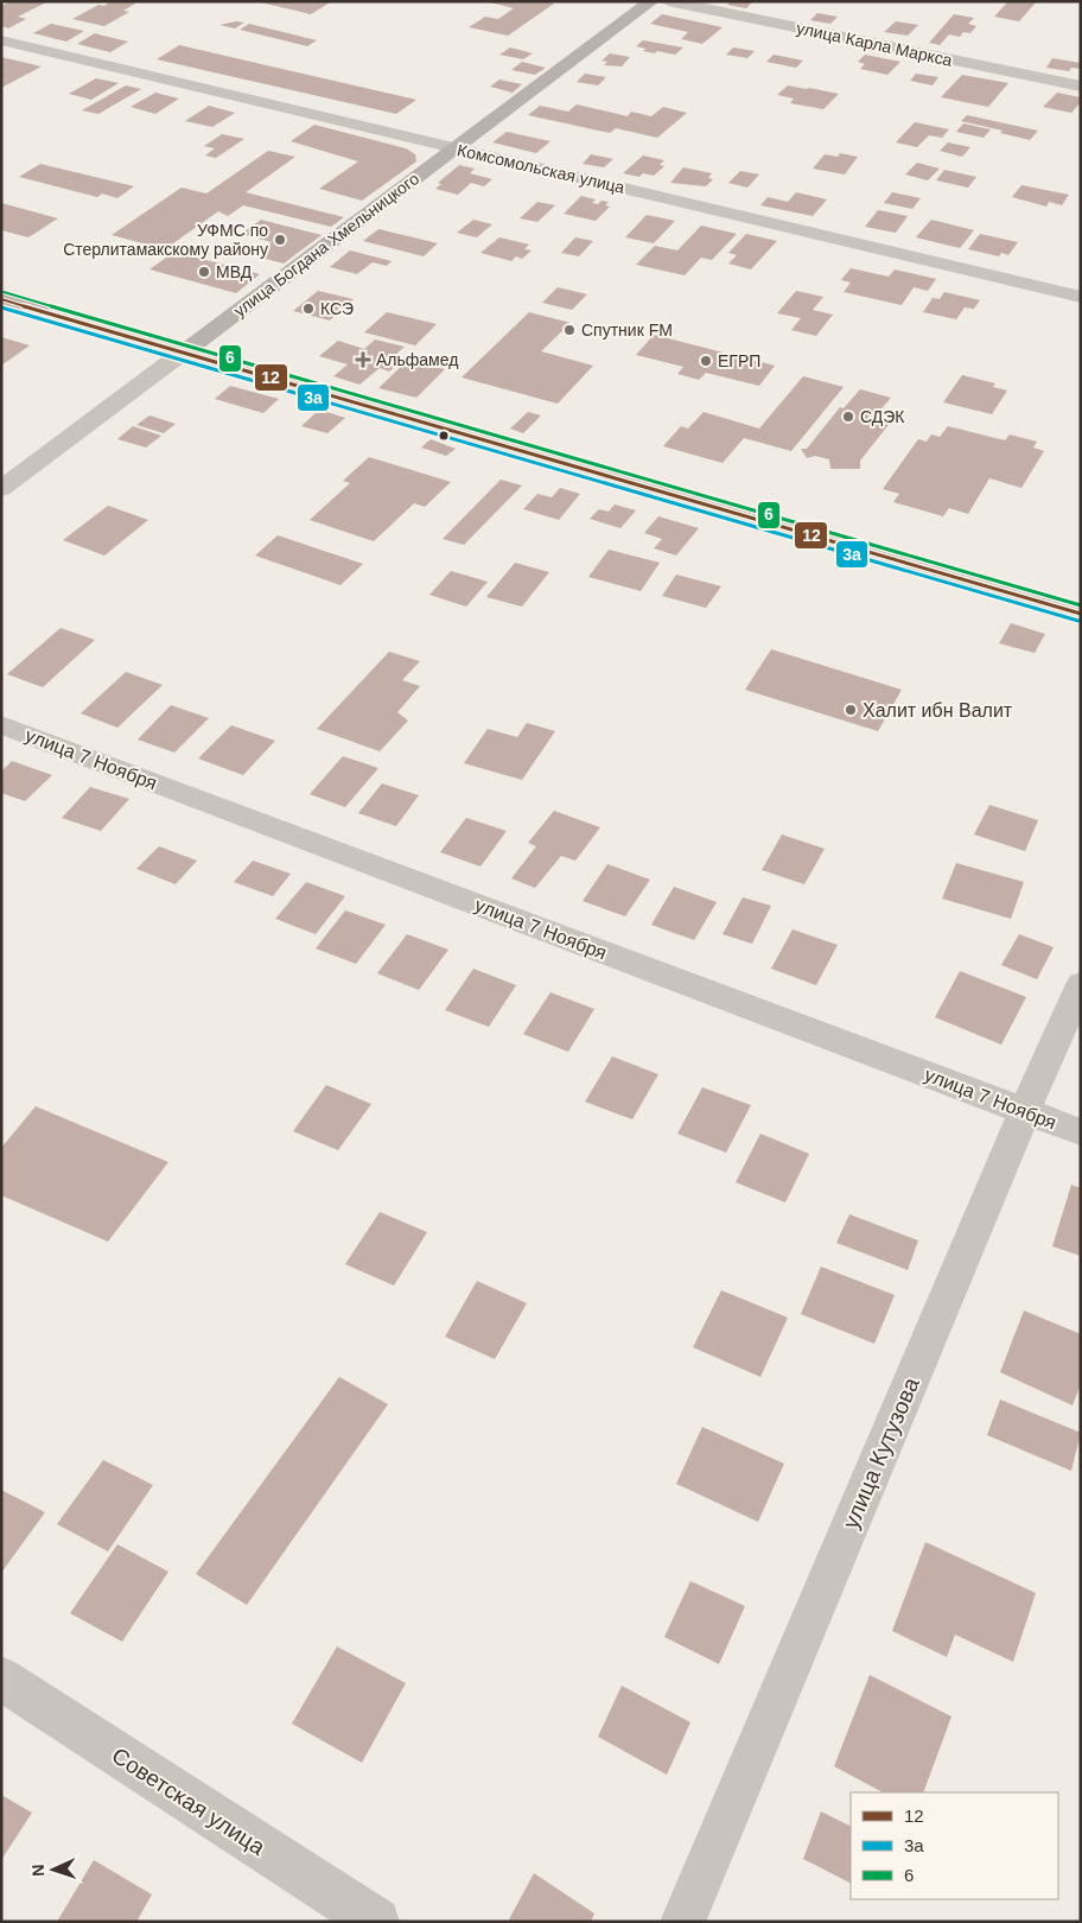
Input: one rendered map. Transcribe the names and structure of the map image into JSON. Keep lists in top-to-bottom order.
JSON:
{
  "streets": {
    "main road": ["улица Богдана Хмельницкого"],
    "street": [
      "улица Карла Маркса",
      "Комсомольская улица",
      "улица 7 Ноября",
      "улица Кутузова",
      "Советская улица"
    ]
  },
  "crossings": [
    ["Комсомольская улица", "улица Богдана Хмельницкого"],
    ["улица 7 Ноября", "улица Кутузова"]
  ],
  "places": {
    "other": [
      "УФМС по Стерлитамакскому району",
      "МВД",
      "КСЭ",
      "Спутник FM",
      "ЕГРП",
      "СДЭК",
      "Халит ибн Валит"
    ],
    "health": ["Альфамед"]
  },
  "lines": ["transit line 6", "transit line 12", "transit line 3а"],
  "legend": ["12", "3а", "6"],
  "north": "left"
}
